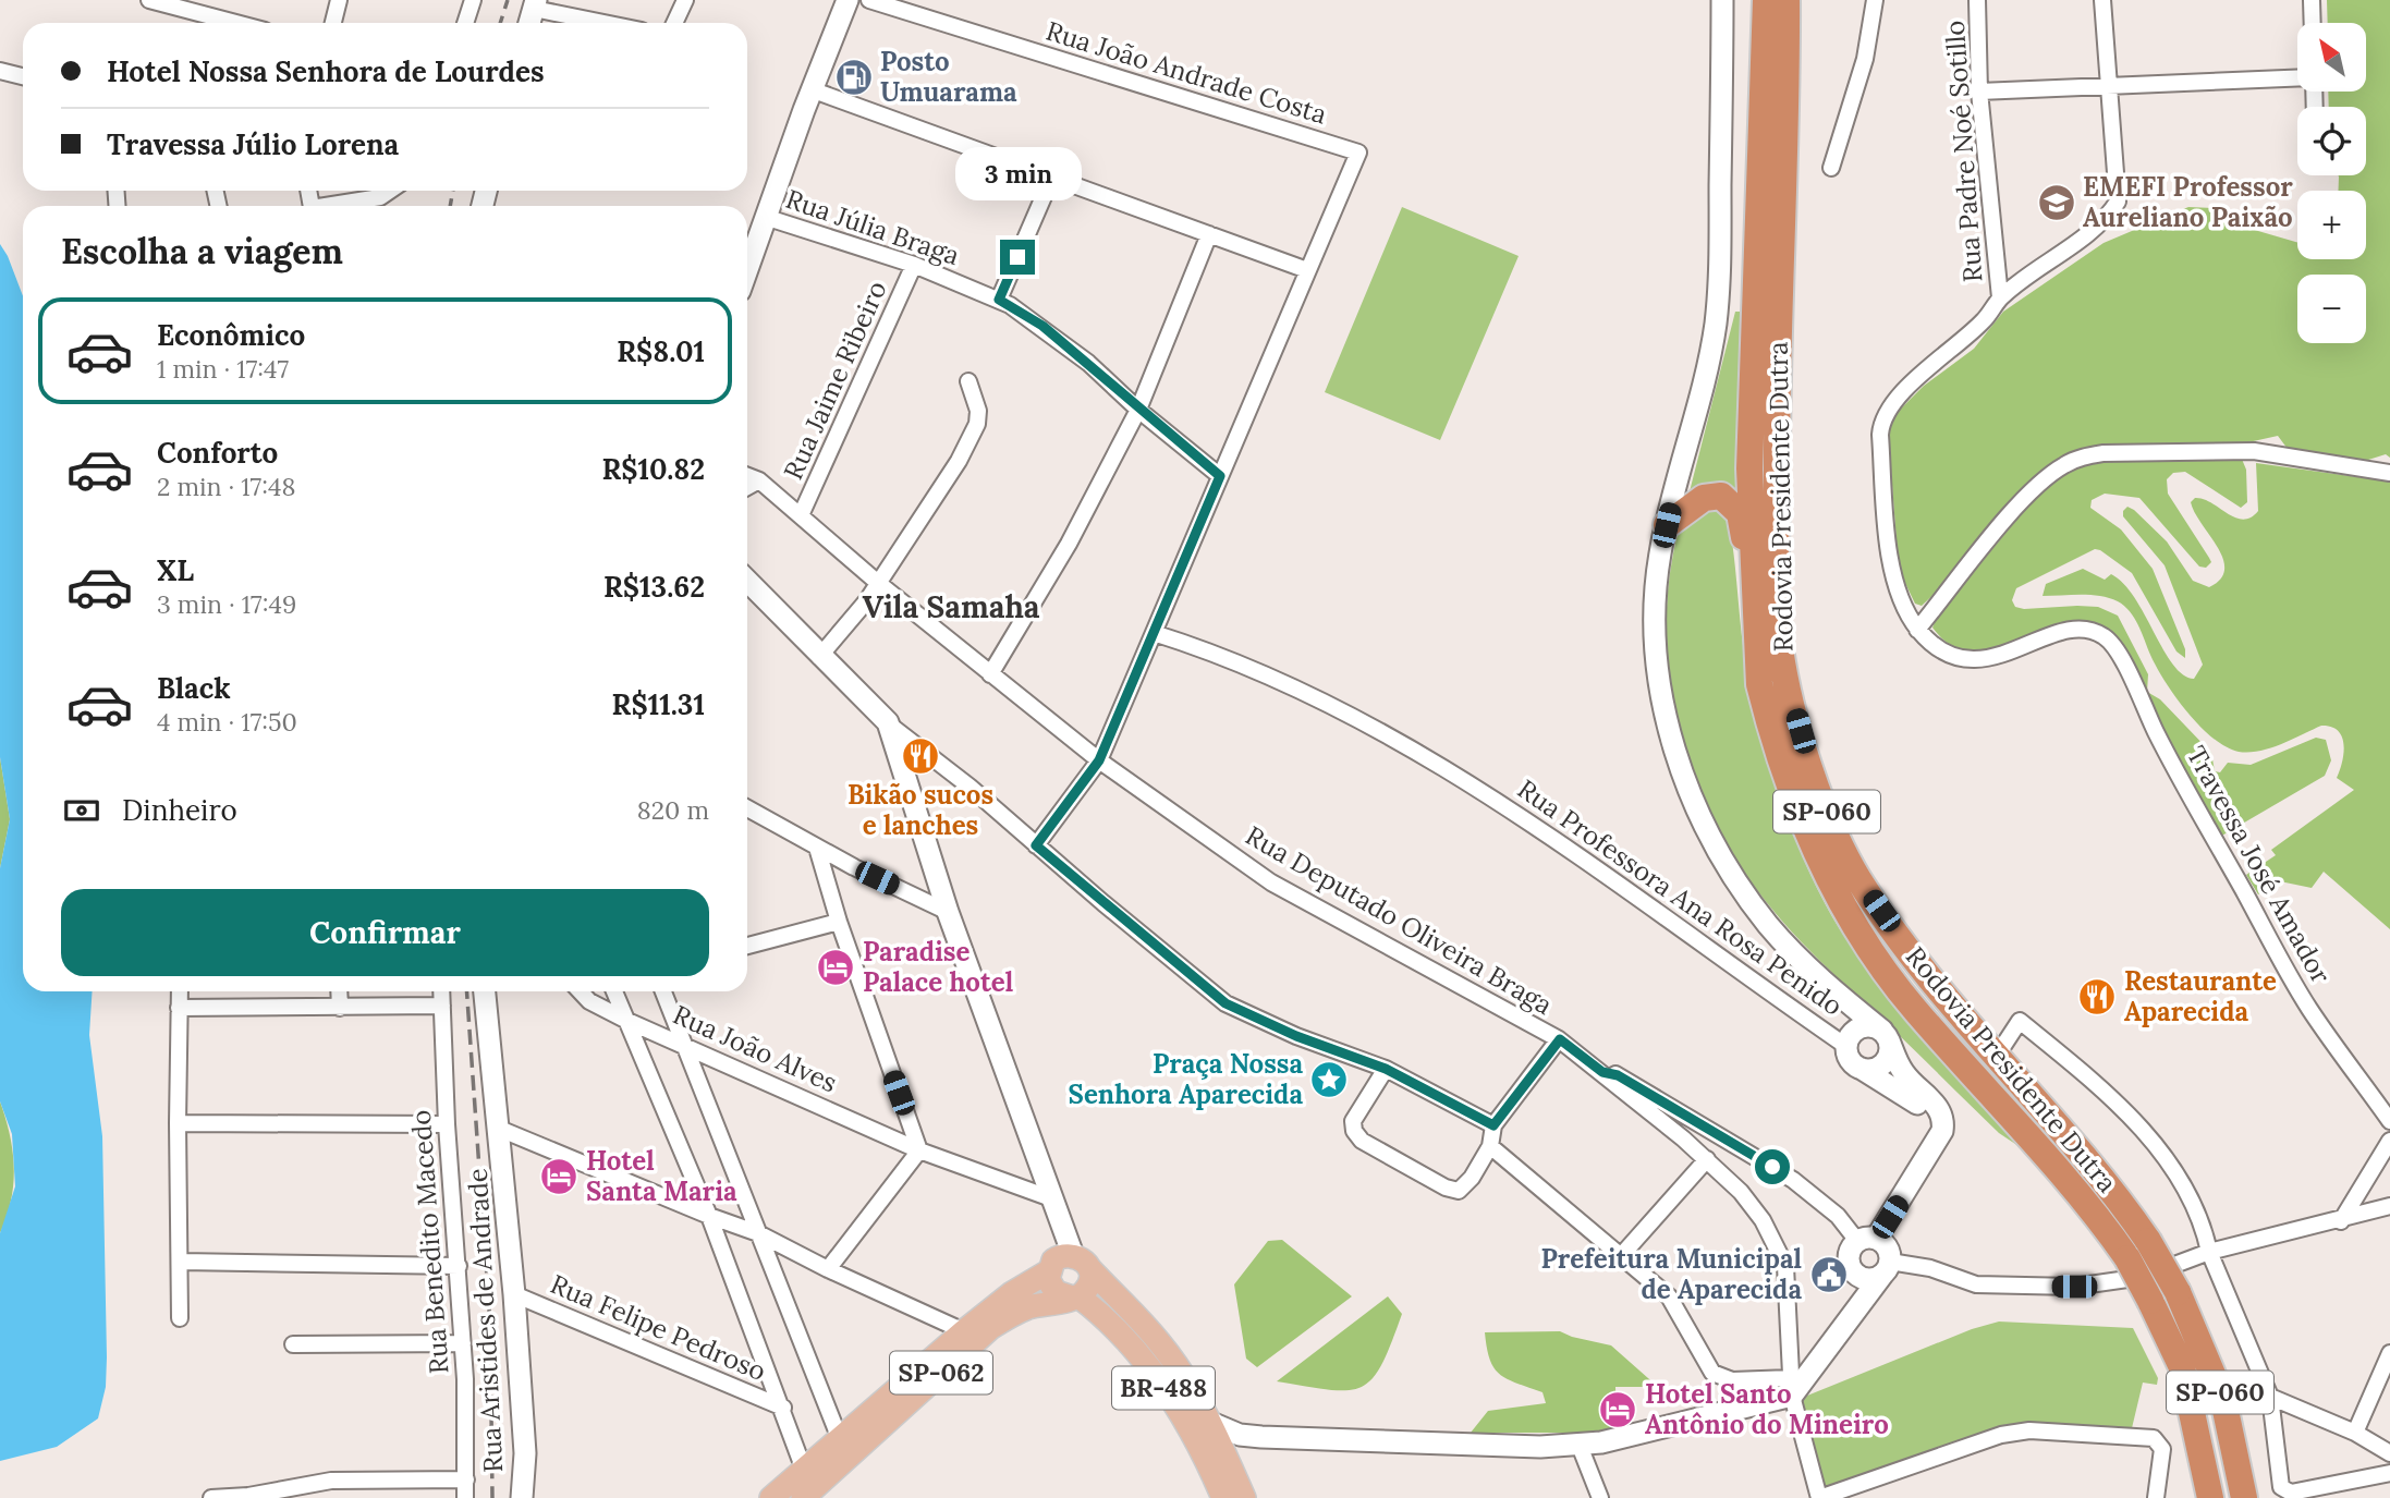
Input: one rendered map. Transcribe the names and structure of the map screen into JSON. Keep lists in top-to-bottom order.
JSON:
{
  "streets": {
    "highway": ["Rodovia Presidente Dutra", "SP-060"],
    "main road": ["SP-062", "BR-488"],
    "street": [
      "Rua João Andrade Costa",
      "Rua Padre Noé Sotillo",
      "Rua Júlia Braga",
      "Rua Jaime Ribeiro",
      "Travessa José Amador",
      "Rua Professora Ana Rosa Penido",
      "Rua Deputado Oliveira Braga",
      "Rua João Alves",
      "Rua Benedito Macedo",
      "Rua Aristides de Andrade",
      "Rua Felipe Pedroso"
    ]
  },
  "crossings": [
    ["Rua Júlia Braga", "Rua Jaime Ribeiro"],
    ["Rua Jaime Ribeiro", "Rua Deputado Oliveira Braga"],
    ["Rua Aristides de Andrade", "Rua Felipe Pedroso"],
    ["SP-062", "BR-488"]
  ],
  "districts": ["Vila Samaha"],
  "places": {
    "fuel station": ["Posto Umuarama"],
    "school or university": ["EMEFI Professor Aureliano Paixão"],
    "restaurant": ["Bikão sucos e lanches", "Restaurante Aparecida"],
    "hotel": ["Paradise Palace hotel", "Hotel Santa Maria", "Hotel Santo Antônio do Mineiro"],
    "place": ["Praça Nossa Senhora Aparecida"],
    "public building": ["Prefeitura Municipal de Aparecida"]
  },
  "north": "top left",
  "page": {
    "map_buttons": ["+", "−"],
    "banner": ["Hotel Nossa Senhora de Lourdes", "Travessa Júlio Lorena"],
    "bubble": "3 min",
    "heading": "Escolha a viagem",
    "list": [
      {
        "name": "Econômico",
        "note": "1 min · 17:47",
        "value": "R$8.01"
      },
      {
        "name": "Conforto",
        "note": "2 min · 17:48",
        "value": "R$10.82"
      },
      {
        "name": "XL",
        "note": "3 min · 17:49",
        "value": "R$13.62"
      },
      {
        "name": "Black",
        "note": "4 min · 17:50",
        "value": "R$11.31"
      }
    ],
    "pay": ["Dinheiro", "820 m"],
    "buttons": "Confirmar"
  }
}
